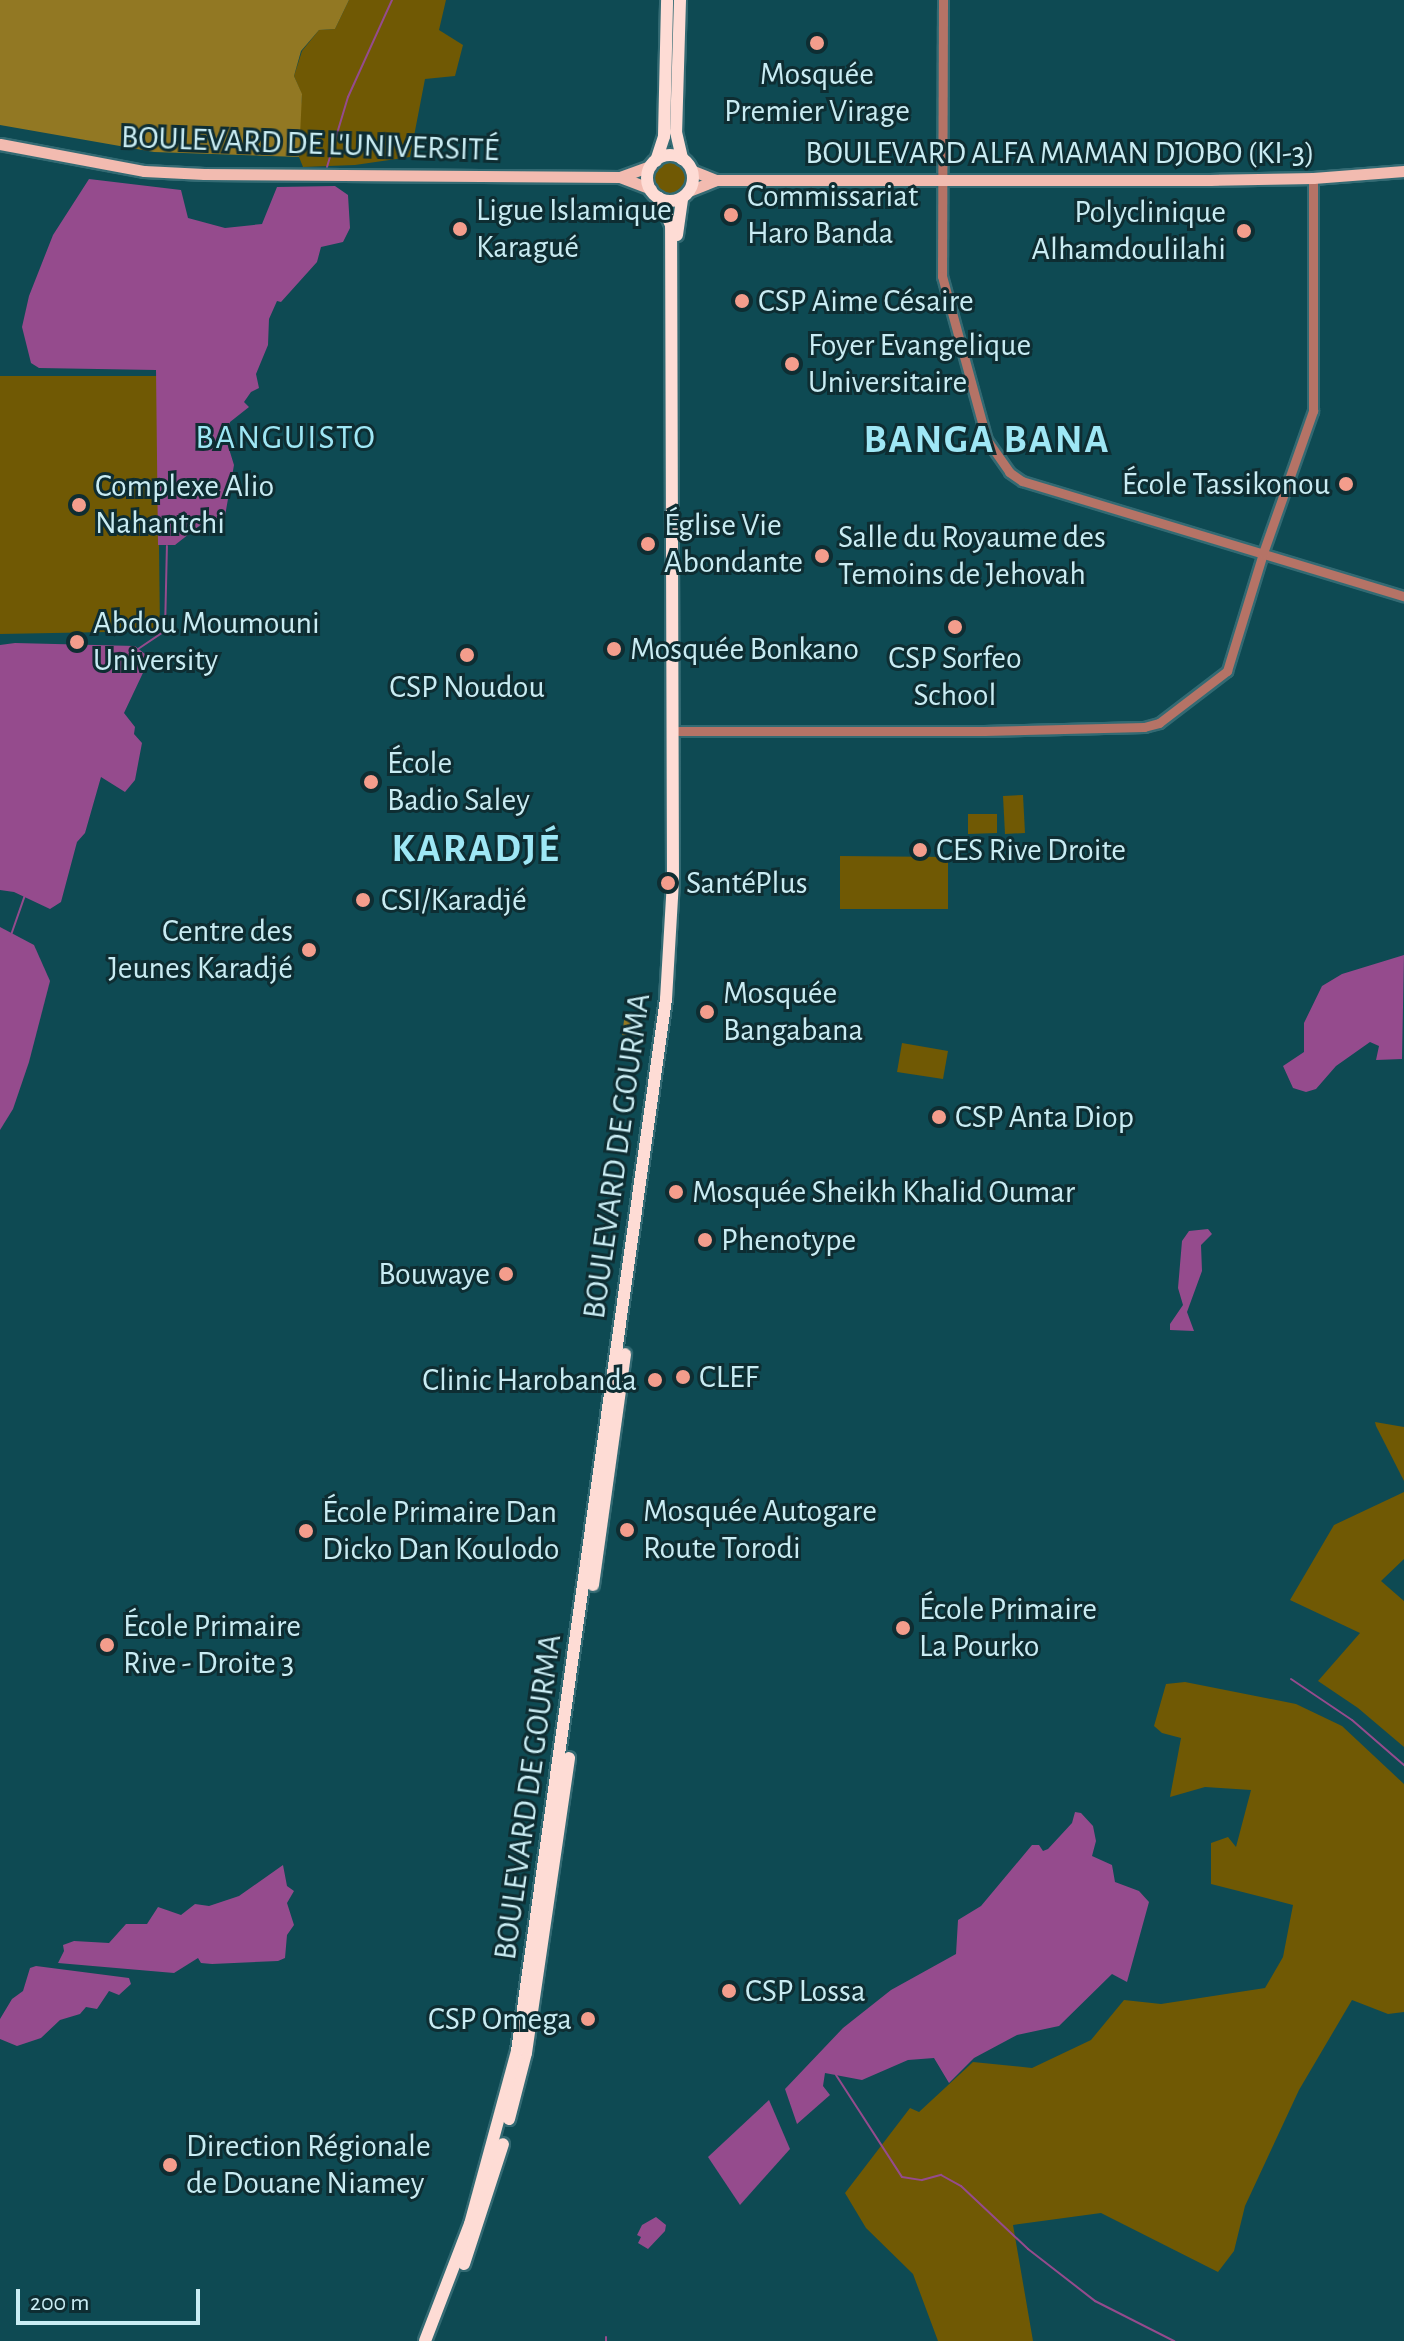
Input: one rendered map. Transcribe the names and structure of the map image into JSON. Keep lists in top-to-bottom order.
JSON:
{
  "streets": {
    "highway": ["BOULEVARD DE GOURMA"],
    "main road": ["BOULEVARD DE L'UNIVERSITÉ", "BOULEVARD ALFA MAMAN DJOBO (KI-3)"]
  },
  "crossings": [
    ["BOULEVARD DE L'UNIVERSITÉ", "BOULEVARD ALFA MAMAN DJOBO (KI-3)"],
    ["BOULEVARD DE L'UNIVERSITÉ", "BOULEVARD DE GOURMA"],
    ["BOULEVARD ALFA MAMAN DJOBO (KI-3)", "BOULEVARD DE GOURMA"]
  ],
  "districts": ["BANGUISTO", "BANGA BANA", "KARADJÉ"],
  "places": [
    "Mosquée Premier Virage",
    "Commissariat Haro Banda",
    "Ligue Islamique Karagué",
    "Polyclinique Alhamdoulilahi",
    "CSP Aime Césaire",
    "Foyer Evangelique Universitaire",
    "École Tassikonou",
    "Complexe Alio Nahantchi",
    "Église Vie Abondante",
    "Salle du Royaume des Temoins de Jehovah",
    "CSP Sorfeo School",
    "Abdou Moumouni University",
    "Mosquée Bonkano",
    "CSP Noudou",
    "École Badio Saley",
    "CES Rive Droite",
    "SantéPlus",
    "CSI/Karadjé",
    "Centre des Jeunes Karadjé",
    "Mosquée Bangabana",
    "CSP Anta Diop",
    "Mosquée Sheikh Khalid Oumar",
    "Phenotype",
    "Bouwaye",
    "CLEF",
    "Clinic Harobanda",
    "Mosquée Autogare Route Torodi",
    "École Primaire Dan Dicko Dan Koulodo",
    "École Primaire La Pourko",
    "École Primaire Rive - Droite 3",
    "CSP Lossa",
    "CSP Omega",
    "Direction Régionale de Douane Niamey"
  ],
  "scale_bar": "200 m"
}
